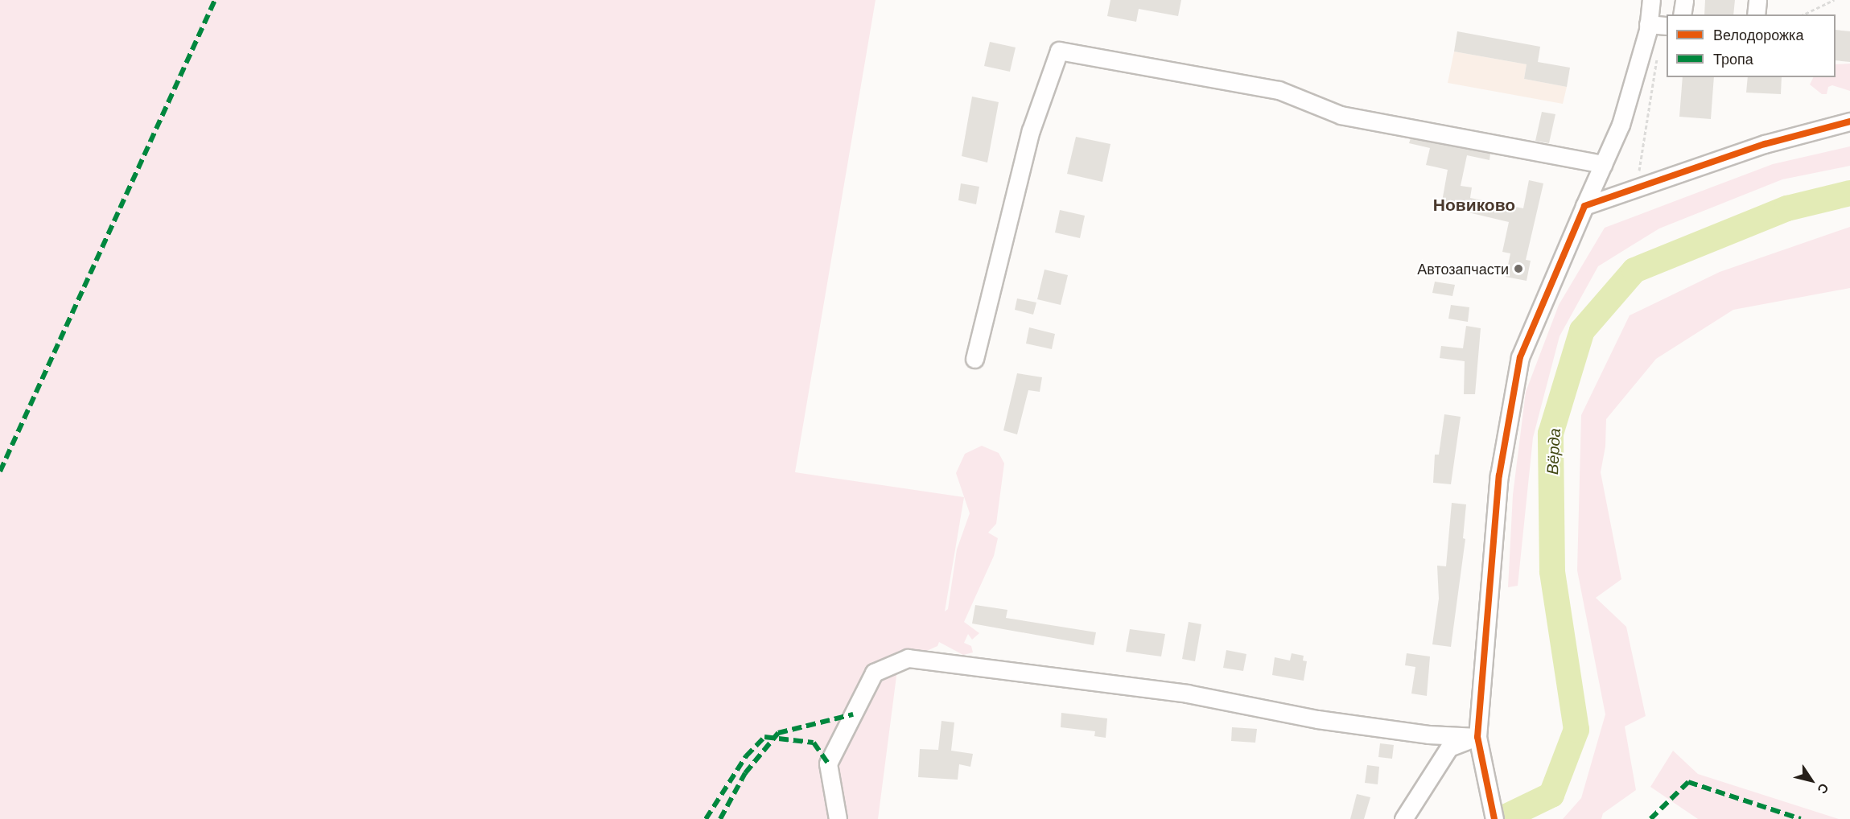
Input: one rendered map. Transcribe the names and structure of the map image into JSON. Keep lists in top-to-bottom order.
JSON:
{
  "districts": ["Новиково"],
  "water": ["Вёрда"],
  "places": ["Автозапчасти"],
  "legend": ["Велодорожка", "Тропа"],
  "north": "bottom right"
}
